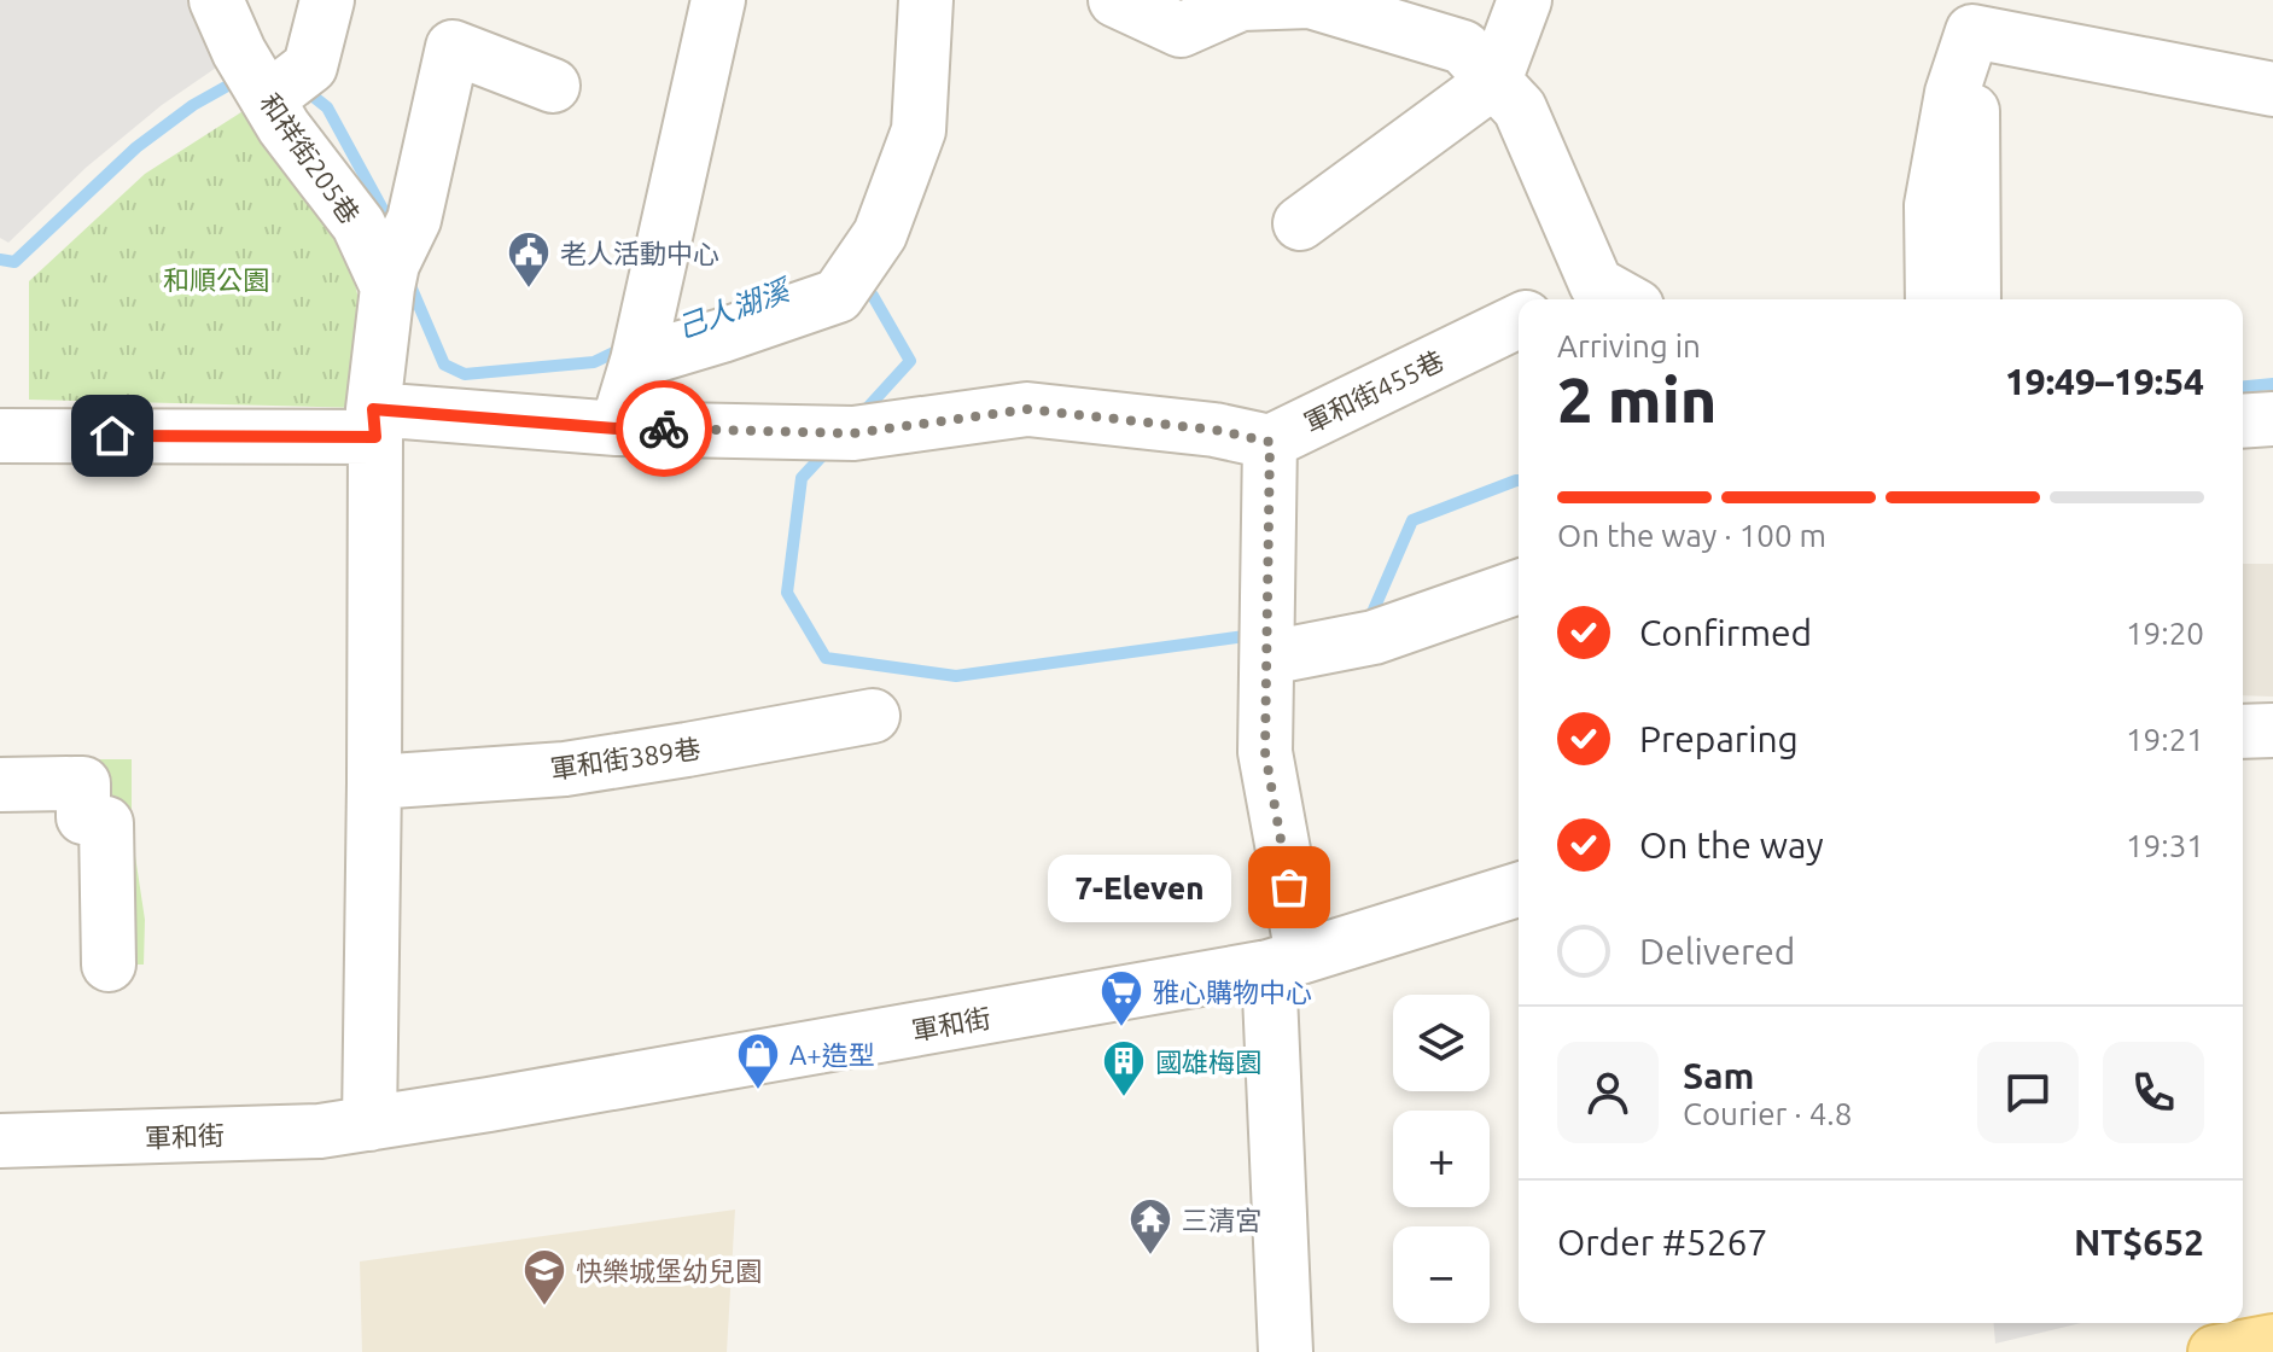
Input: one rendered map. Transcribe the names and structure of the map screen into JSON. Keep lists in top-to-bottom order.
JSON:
{
  "streets": {
    "street": [
      "和祥街205巷",
      "軍和街455巷",
      "軍和街389巷",
      "軍和街"
    ]
  },
  "crossings": [
    ["軍和街455巷", "軍和街"]
  ],
  "water": ["己人湖溪"],
  "parks": ["和順公園"],
  "places": {
    "public building": ["老人活動中心"],
    "other": ["7-Eleven"],
    "supermarket": ["雅心購物中心"],
    "shop": ["A+造型"],
    "building": ["國雄梅園"],
    "temple": ["三清宮"],
    "school or university": ["快樂城堡幼兒園"]
  },
  "page": {
    "heading": ["2 min", "Arriving in", "19:49–19:54"],
    "panel": [
      "Sam",
      "Courier · 4.8",
      "Order #5267",
      "NT$652"
    ],
    "bar": "On the way · 100 m",
    "list": [
      ["Confirmed", "19:20"],
      ["Preparing", "19:21"],
      ["On the way", "19:31"],
      "Delivered"
    ],
    "bubble": "7-Eleven",
    "map_buttons": ["+", "−"]
  }
}
